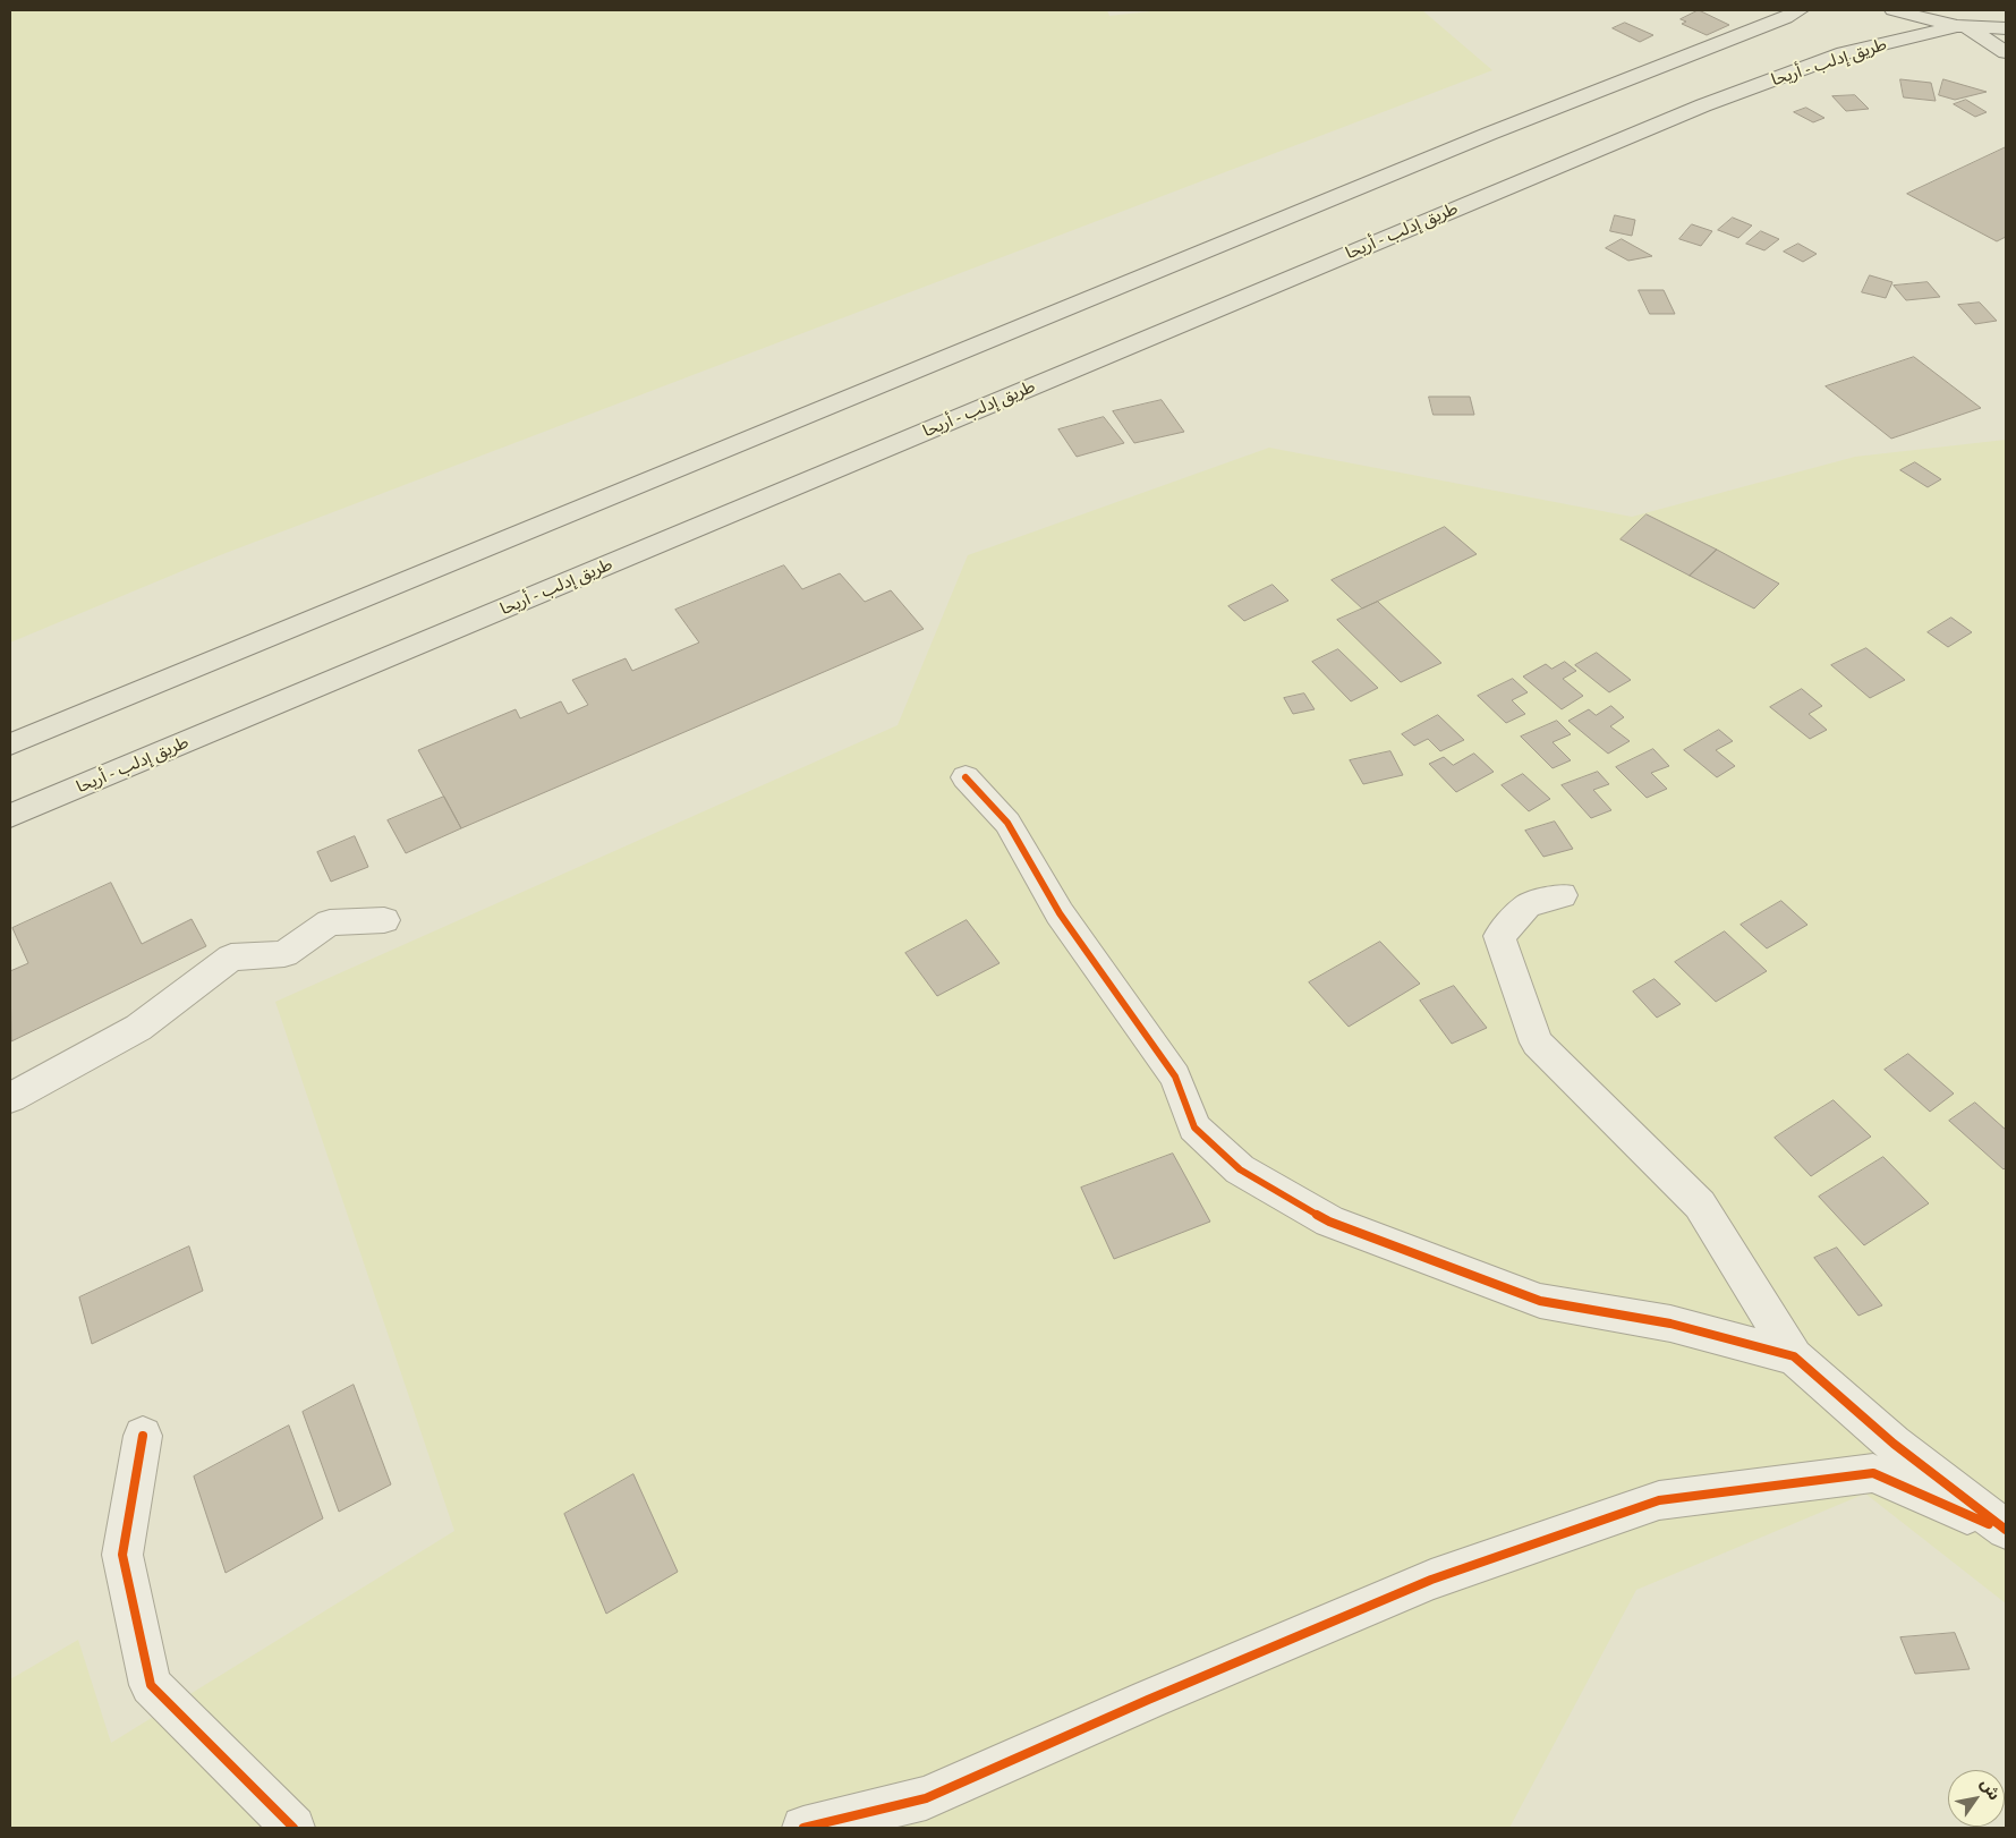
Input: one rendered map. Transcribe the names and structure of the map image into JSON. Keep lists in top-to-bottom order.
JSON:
{
  "streets": {
    "main road": ["طريق إدلب - أريحا"]
  },
  "north": "top right"
}
